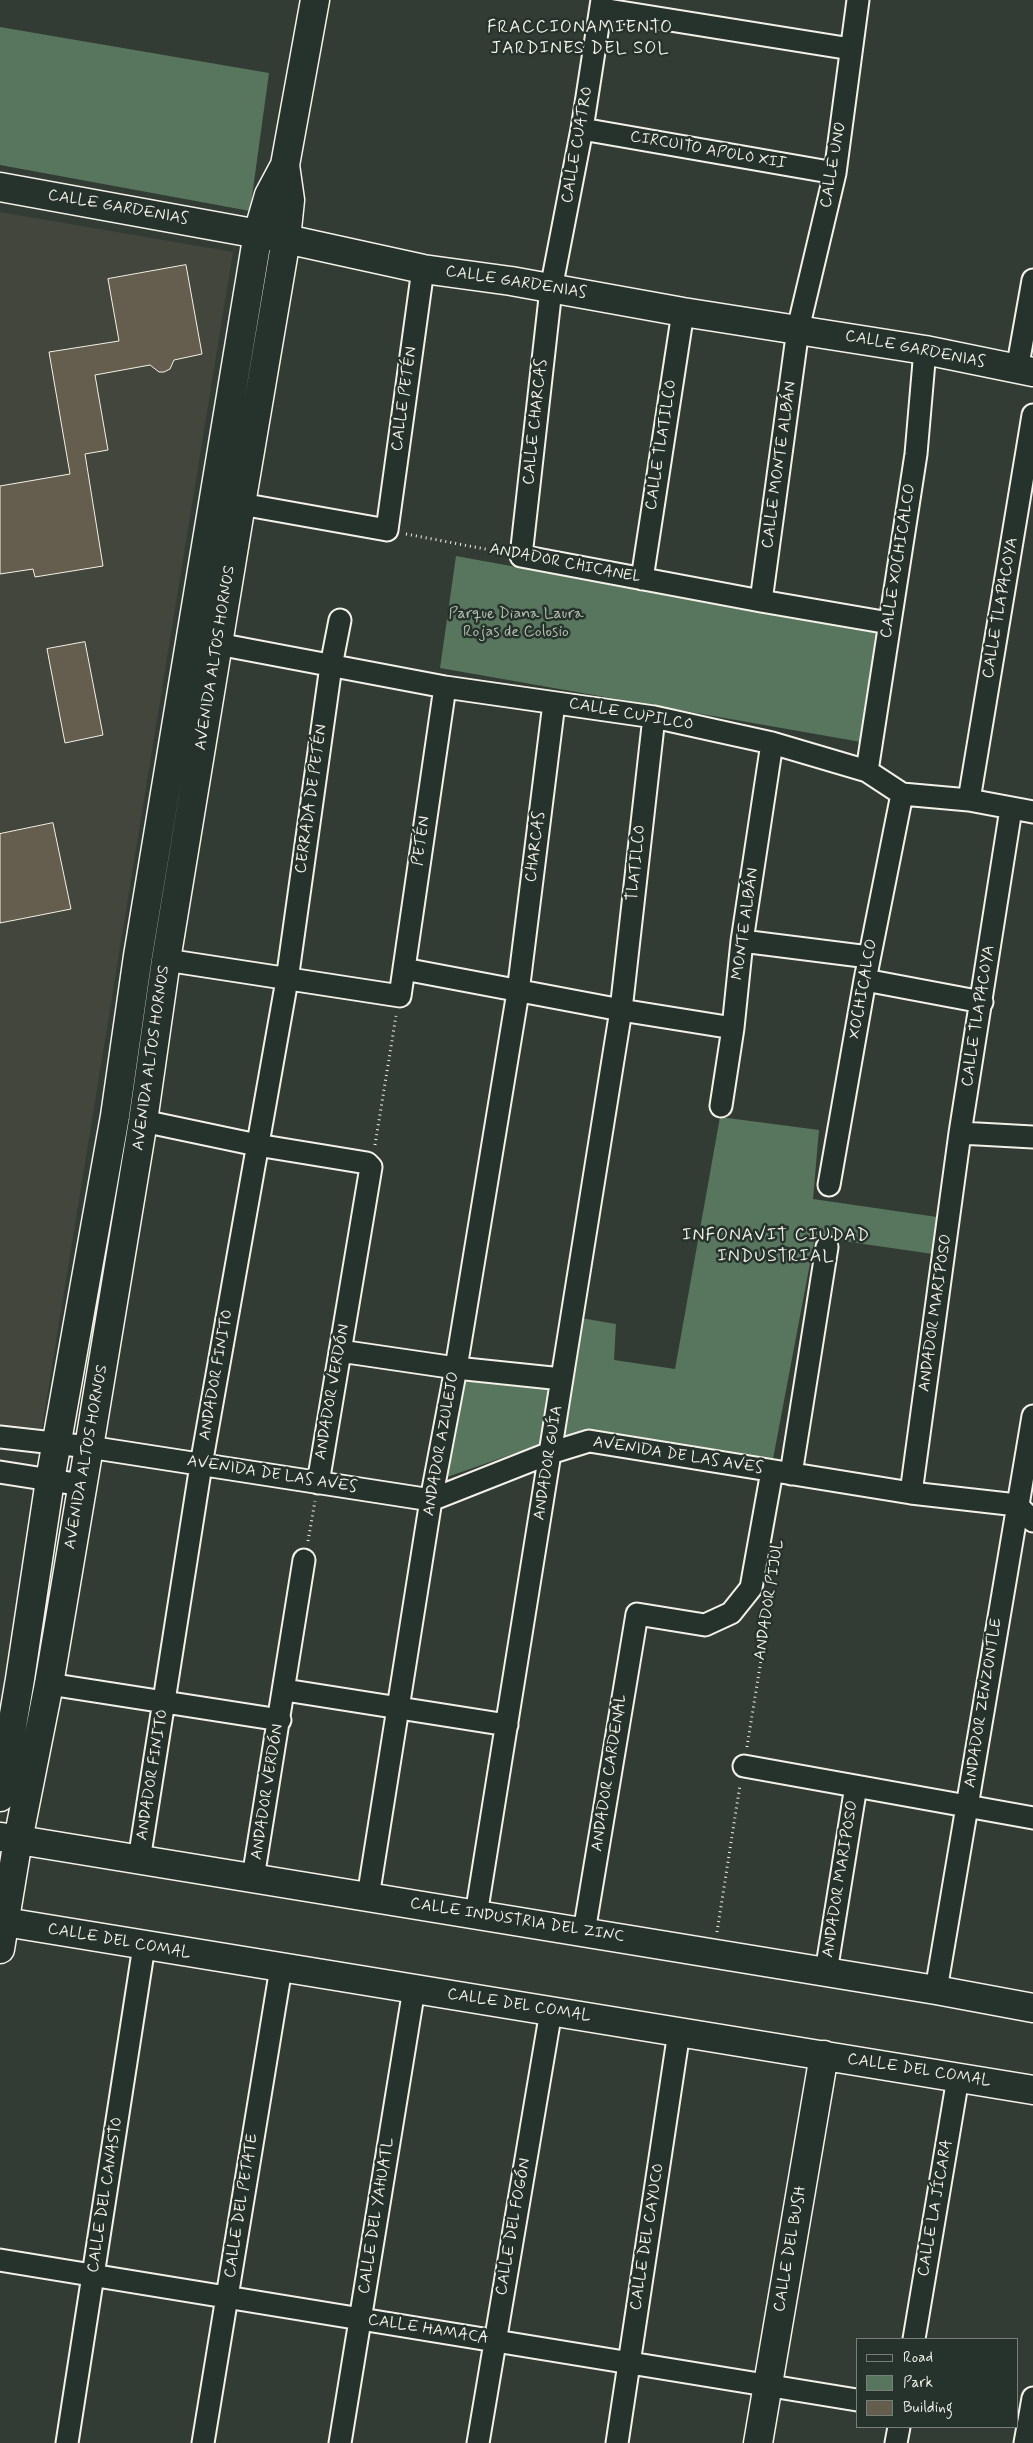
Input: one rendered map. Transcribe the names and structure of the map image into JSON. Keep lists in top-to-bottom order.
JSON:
{
  "streets": {
    "street": [
      "CALLE CUATRO",
      "CIRCUITO APOLO XII",
      "CALLE UNO",
      "CALLE GARDENIAS",
      "CALLE PETÉN",
      "CALLE CHARCAS",
      "CALLE TLATILCO",
      "CALLE MONTE ALBÁN",
      "CALLE XOCHICALCO",
      "ANDADOR CHICANEL",
      "CALLE TLAPACOYA",
      "AVENIDA ALTOS HORNOS",
      "CALLE CUPILCO",
      "CERRADA DE PETÉN",
      "PETÉN",
      "CHARCAS",
      "TLATILCO",
      "MONTE ALBÁN",
      "XOCHICALCO",
      "ANDADOR MARIPOSO",
      "ANDADOR FINITO",
      "ANDADOR VERDÓN",
      "ANDADOR AZULEJO",
      "AVENIDA DE LAS AVES",
      "ANDADOR GUÍA",
      "ANDADOR ZENZONTLE",
      "ANDADOR CARDENAL",
      "CALLE INDUSTRIA DEL ZINC",
      "CALLE DEL COMAL",
      "CALLE DEL CANASTO",
      "CALLE DEL PETATE",
      "CALLE LA JÍCARA",
      "CALLE DEL YAHUATL",
      "CALLE DEL FOGÓN",
      "CALLE DEL CAYUCO",
      "CALLE DEL BUSH",
      "CALLE HAMACA"
    ],
    "path": ["ANDADOR PIJUL"]
  },
  "crossings": [
    ["CALLE CUATRO", "CIRCUITO APOLO XII"],
    ["CALLE CUATRO", "CALLE GARDENIAS"],
    ["CALLE CUATRO", "CALLE CHARCAS"],
    ["CIRCUITO APOLO XII", "CALLE UNO"],
    ["CALLE UNO", "CALLE GARDENIAS"],
    ["CALLE UNO", "CALLE MONTE ALBÁN"],
    ["CALLE GARDENIAS", "CALLE PETÉN"],
    ["CALLE GARDENIAS", "CALLE CHARCAS"],
    ["CALLE GARDENIAS", "CALLE TLATILCO"],
    ["CALLE GARDENIAS", "CALLE MONTE ALBÁN"],
    ["CALLE GARDENIAS", "CALLE XOCHICALCO"],
    ["CALLE GARDENIAS", "AVENIDA ALTOS HORNOS"],
    ["CALLE PETÉN", "ANDADOR CHICANEL"],
    ["CALLE CHARCAS", "ANDADOR CHICANEL"],
    ["CALLE TLATILCO", "ANDADOR CHICANEL"],
    ["CALLE MONTE ALBÁN", "ANDADOR CHICANEL"],
    ["CALLE XOCHICALCO", "ANDADOR CHICANEL"],
    ["CALLE XOCHICALCO", "CALLE CUPILCO"],
    ["CALLE TLAPACOYA", "CALLE CUPILCO"],
    ["CALLE TLAPACOYA", "ANDADOR MARIPOSO"],
    ["AVENIDA ALTOS HORNOS", "CALLE CUPILCO"],
    ["AVENIDA ALTOS HORNOS", "AVENIDA DE LAS AVES"],
    ["AVENIDA ALTOS HORNOS", "CALLE INDUSTRIA DEL ZINC"],
    ["AVENIDA ALTOS HORNOS", "CALLE DEL COMAL"],
    ["CALLE CUPILCO", "CERRADA DE PETÉN"],
    ["CALLE CUPILCO", "PETÉN"],
    ["CALLE CUPILCO", "CHARCAS"],
    ["CALLE CUPILCO", "TLATILCO"],
    ["CALLE CUPILCO", "MONTE ALBÁN"],
    ["CALLE CUPILCO", "XOCHICALCO"],
    ["CERRADA DE PETÉN", "ANDADOR FINITO"],
    ["CHARCAS", "ANDADOR AZULEJO"],
    ["TLATILCO", "ANDADOR GUÍA"],
    ["ANDADOR MARIPOSO", "AVENIDA DE LAS AVES"],
    ["ANDADOR MARIPOSO", "CALLE INDUSTRIA DEL ZINC"],
    ["ANDADOR FINITO", "AVENIDA DE LAS AVES"],
    ["ANDADOR FINITO", "CALLE INDUSTRIA DEL ZINC"],
    ["ANDADOR VERDÓN", "AVENIDA DE LAS AVES"],
    ["ANDADOR VERDÓN", "CALLE INDUSTRIA DEL ZINC"],
    ["ANDADOR AZULEJO", "AVENIDA DE LAS AVES"],
    ["ANDADOR AZULEJO", "CALLE INDUSTRIA DEL ZINC"],
    ["AVENIDA DE LAS AVES", "ANDADOR GUÍA"],
    ["AVENIDA DE LAS AVES", "ANDADOR ZENZONTLE"],
    ["AVENIDA DE LAS AVES", "ANDADOR CARDENAL"],
    ["ANDADOR GUÍA", "CALLE INDUSTRIA DEL ZINC"],
    ["ANDADOR PIJUL", "CALLE INDUSTRIA DEL ZINC"],
    ["ANDADOR ZENZONTLE", "CALLE INDUSTRIA DEL ZINC"],
    ["ANDADOR CARDENAL", "CALLE INDUSTRIA DEL ZINC"],
    ["CALLE DEL COMAL", "CALLE DEL CANASTO"],
    ["CALLE DEL COMAL", "CALLE DEL PETATE"],
    ["CALLE DEL COMAL", "CALLE LA JÍCARA"],
    ["CALLE DEL COMAL", "CALLE DEL YAHUATL"],
    ["CALLE DEL COMAL", "CALLE DEL FOGÓN"],
    ["CALLE DEL COMAL", "CALLE DEL CAYUCO"],
    ["CALLE DEL COMAL", "CALLE DEL BUSH"],
    ["CALLE DEL CANASTO", "CALLE HAMACA"],
    ["CALLE DEL PETATE", "CALLE HAMACA"],
    ["CALLE DEL YAHUATL", "CALLE HAMACA"],
    ["CALLE DEL FOGÓN", "CALLE HAMACA"],
    ["CALLE DEL CAYUCO", "CALLE HAMACA"],
    ["CALLE DEL BUSH", "CALLE HAMACA"]
  ],
  "districts": ["FRACCIONAMIENTO JARDINES DEL SOL", "INFONAVIT CIUDAD INDUSTRIAL"],
  "parks": ["Parque Diana Laura Rojas de Colosio"],
  "legend": ["Road", "Park", "Building"]
}
